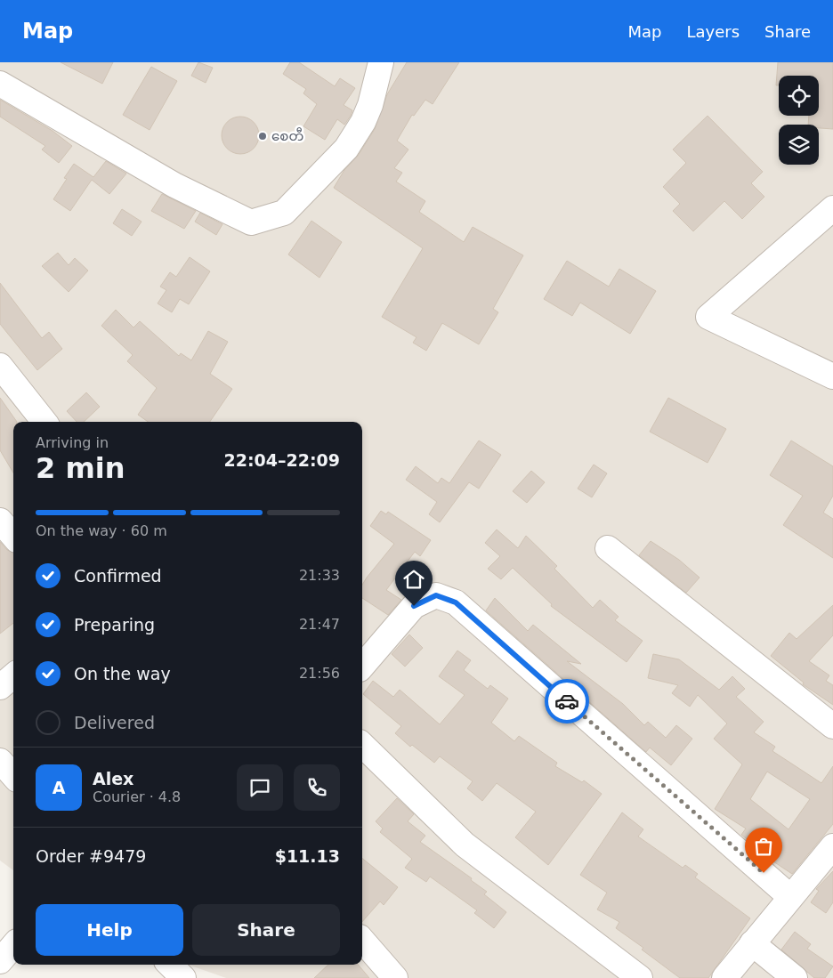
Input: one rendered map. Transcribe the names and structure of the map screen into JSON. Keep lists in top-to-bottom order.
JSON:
{
  "places": ["စေတီ"],
  "page": {
    "header": "Map",
    "nav": ["Map", "Layers", "Share"],
    "heading": ["2 min", "Arriving in", "22:04–22:09"],
    "panel": [
      "Alex",
      "Courier · 4.8",
      "Order #9479",
      "$11.13"
    ],
    "bar": "On the way · 60 m",
    "list": [
      ["Confirmed", "21:33"],
      ["Preparing", "21:47"],
      ["On the way", "21:56"],
      "Delivered"
    ],
    "round": "A",
    "buttons": ["Help", "Share"]
  }
}
